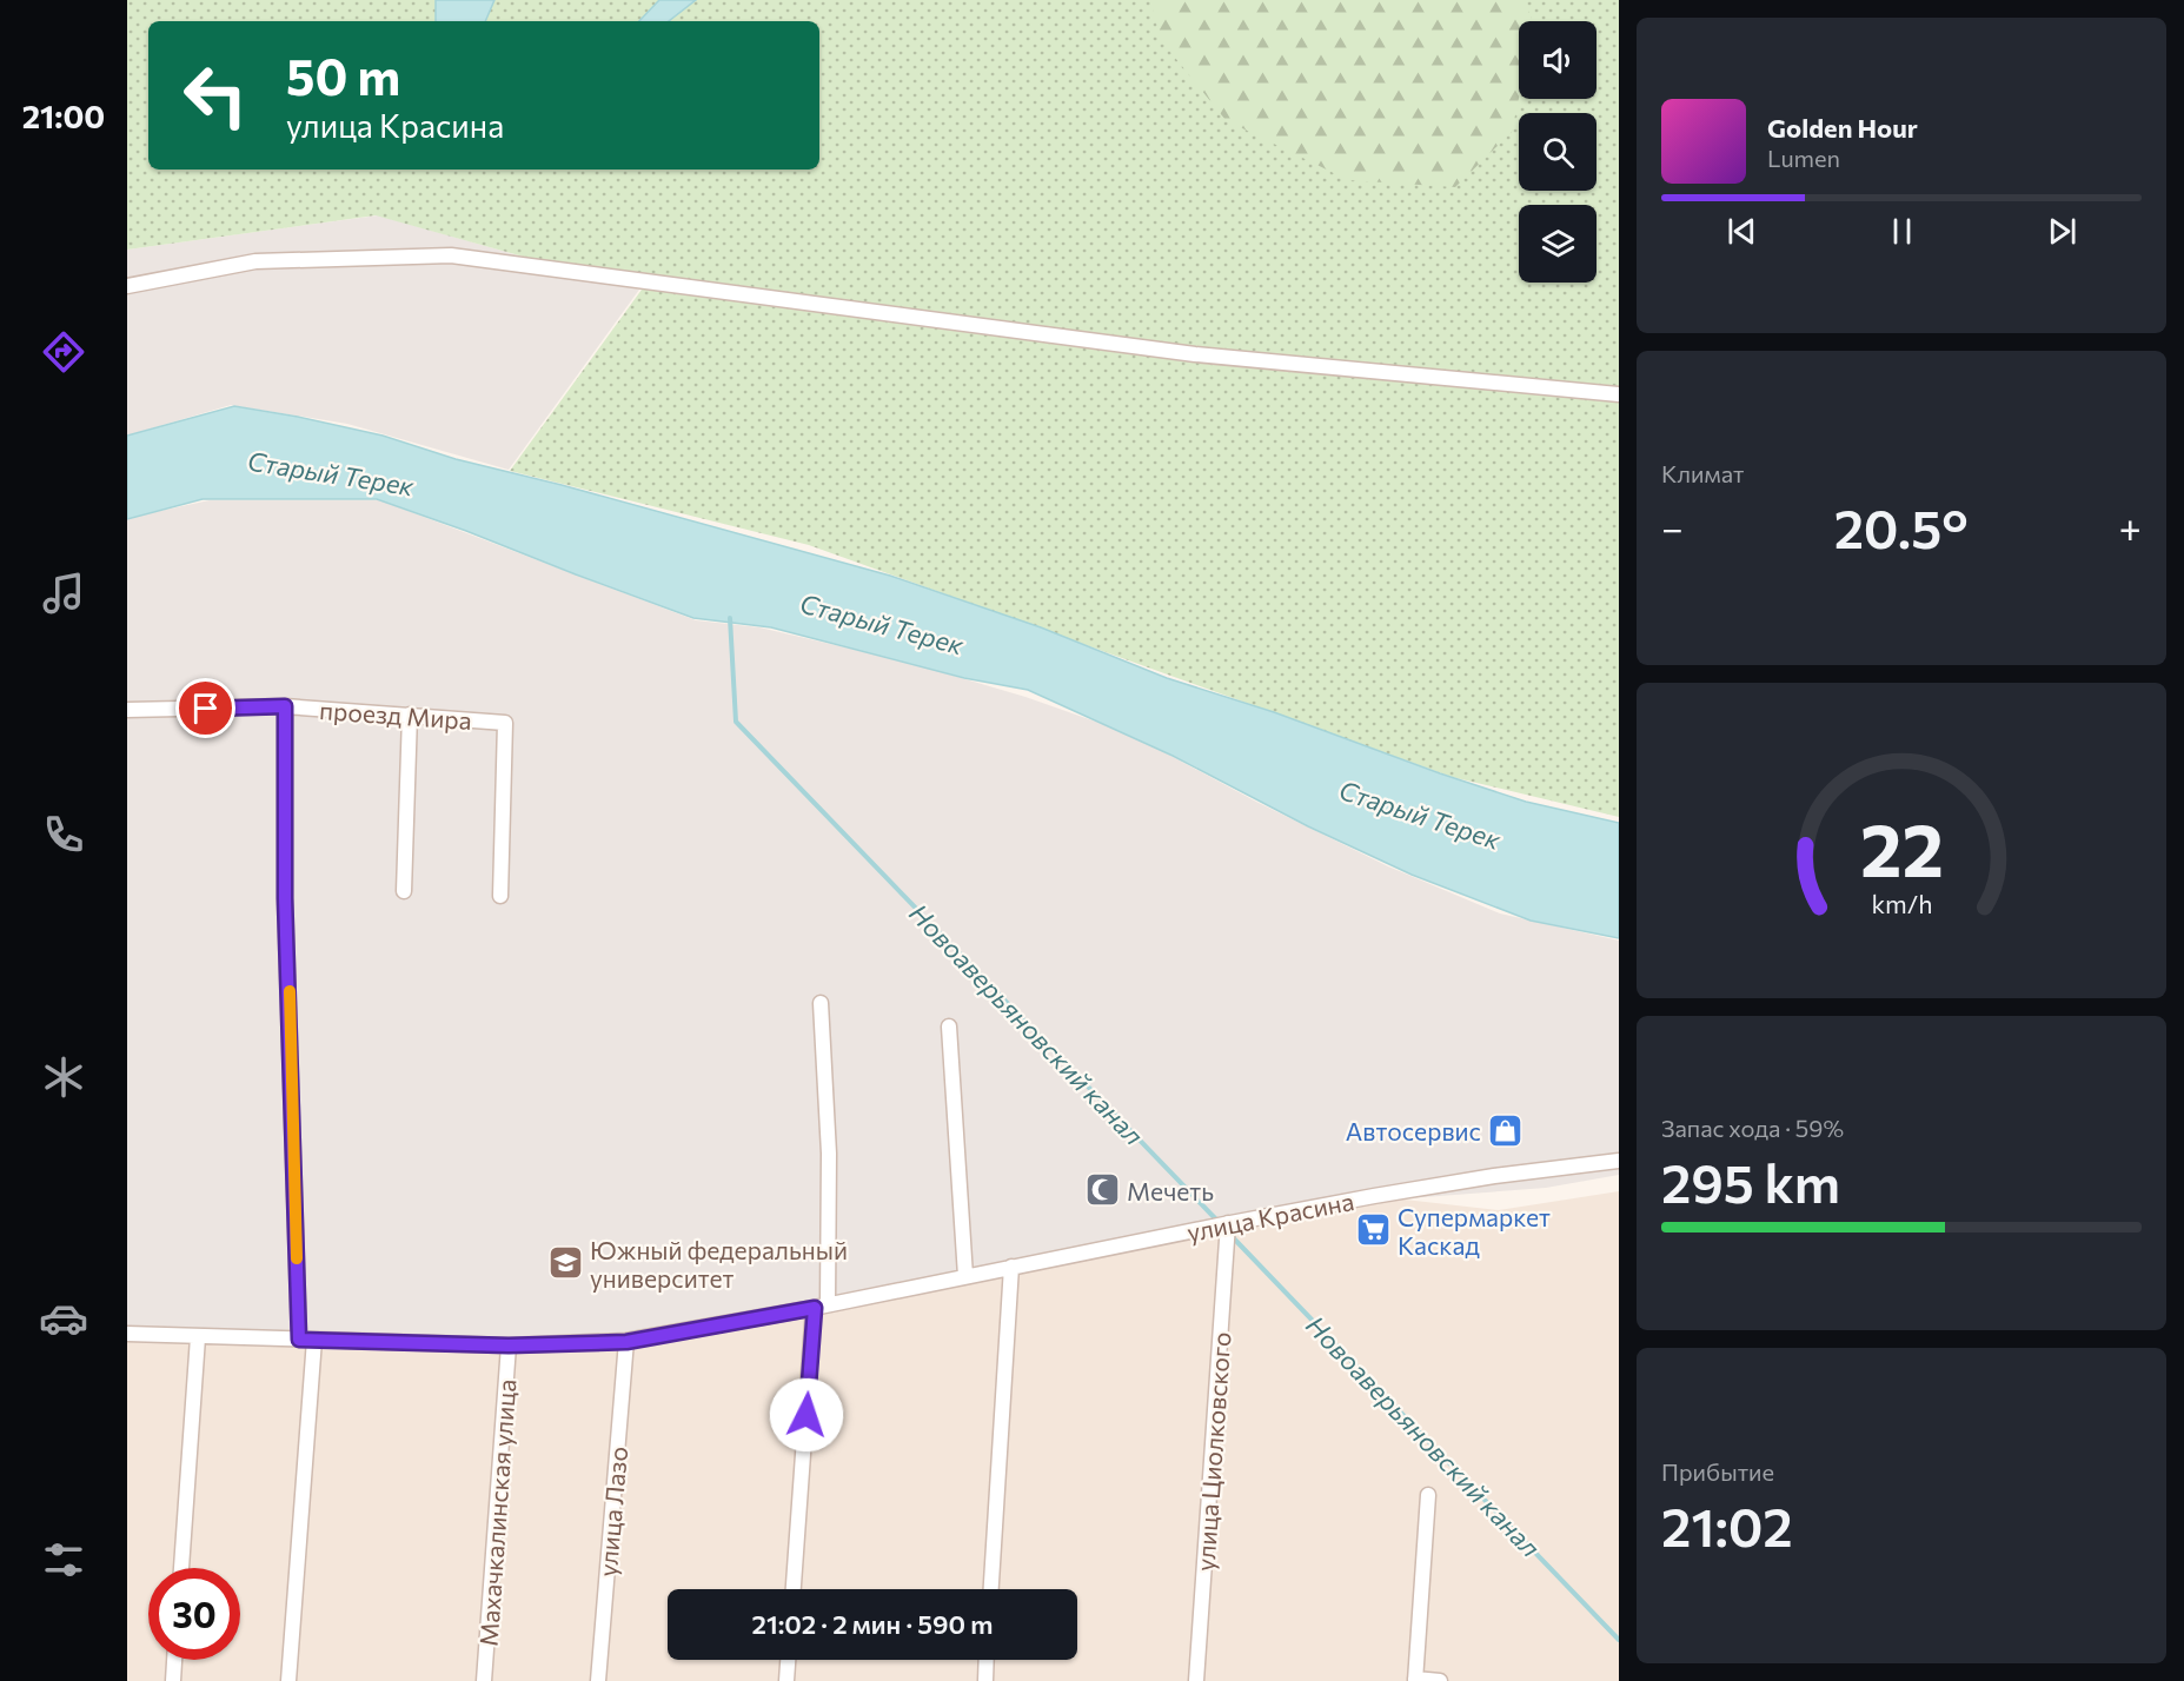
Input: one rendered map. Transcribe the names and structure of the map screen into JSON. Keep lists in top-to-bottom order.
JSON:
{
  "streets": {
    "street": [
      "проезд Мира",
      "улица Красина",
      "улица Циолковского",
      "улица Лазо",
      "Махачкалинская улица"
    ]
  },
  "crossings": [
    ["проезд Мира", "улица Красина"],
    ["улица Красина", "улица Циолковского"],
    ["улица Красина", "улица Лазо"],
    ["улица Красина", "Махачкалинская улица"]
  ],
  "water": ["Старый Терек", "Новоаверьяновский канал"],
  "places": {
    "shop": ["Автосервис"],
    "mosque": ["Мечеть"],
    "supermarket": ["Супермаркет Каскад"],
    "school or university": ["Южный федеральный университет"]
  },
  "page": {
    "tabs": "21:00",
    "turn": ["50 m", "улица Красина"],
    "song": ["Golden Hour", "Lumen"],
    "tile": [
      "Климат",
      ["Запас хода · 59%", "295 km"],
      ["Прибытие", "21:02"]
    ],
    "heat": ["−", "20.5°", "+"],
    "limit": "30",
    "trip": "21:02 · 2 мин · 590 m",
    "gauge": ["22", "km/h"]
  }
}
